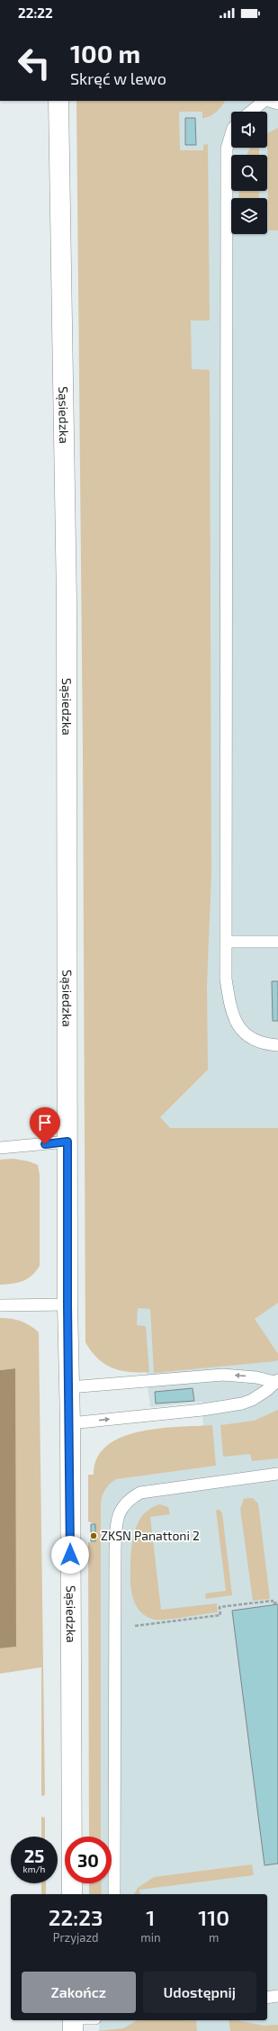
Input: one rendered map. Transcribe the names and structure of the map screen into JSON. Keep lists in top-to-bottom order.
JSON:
{
  "streets": {
    "street": ["Sąsiedzka"]
  },
  "places": ["ZKSN Panattoni 2"],
  "page": {
    "status": "22:22",
    "turn": ["100 m", "Skręć w lewo"],
    "speed": "25 km/h",
    "limit": "30",
    "eta": [
      "22:23",
      "Przyjazd",
      "1",
      "min",
      "110",
      "m"
    ],
    "buttons": ["Zakończ", "Udostępnij"]
  }
}
